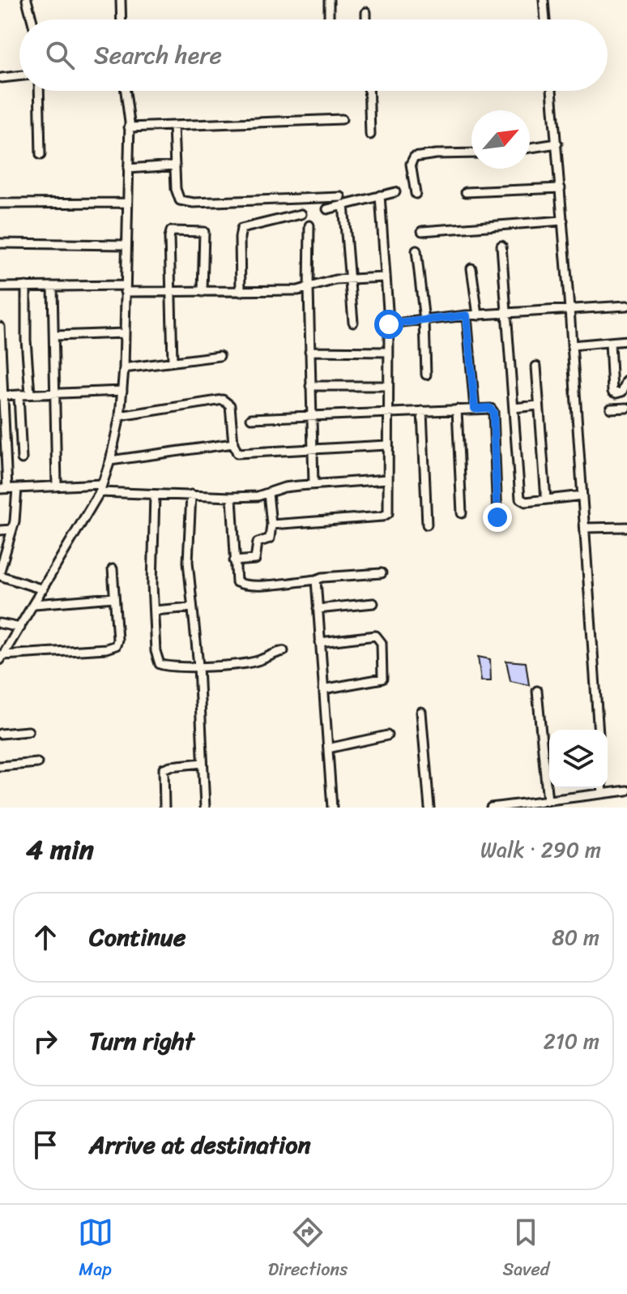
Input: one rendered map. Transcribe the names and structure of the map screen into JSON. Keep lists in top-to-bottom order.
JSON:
{
  "north": "top right",
  "page": {
    "search": "Search here",
    "heading": ["4 min", "Walk · 290 m"],
    "list": [
      ["Continue", "80 m"],
      ["Turn right", "210 m"],
      "Arrive at destination"
    ],
    "nav": ["Map", "Directions", "Saved"]
  }
}
